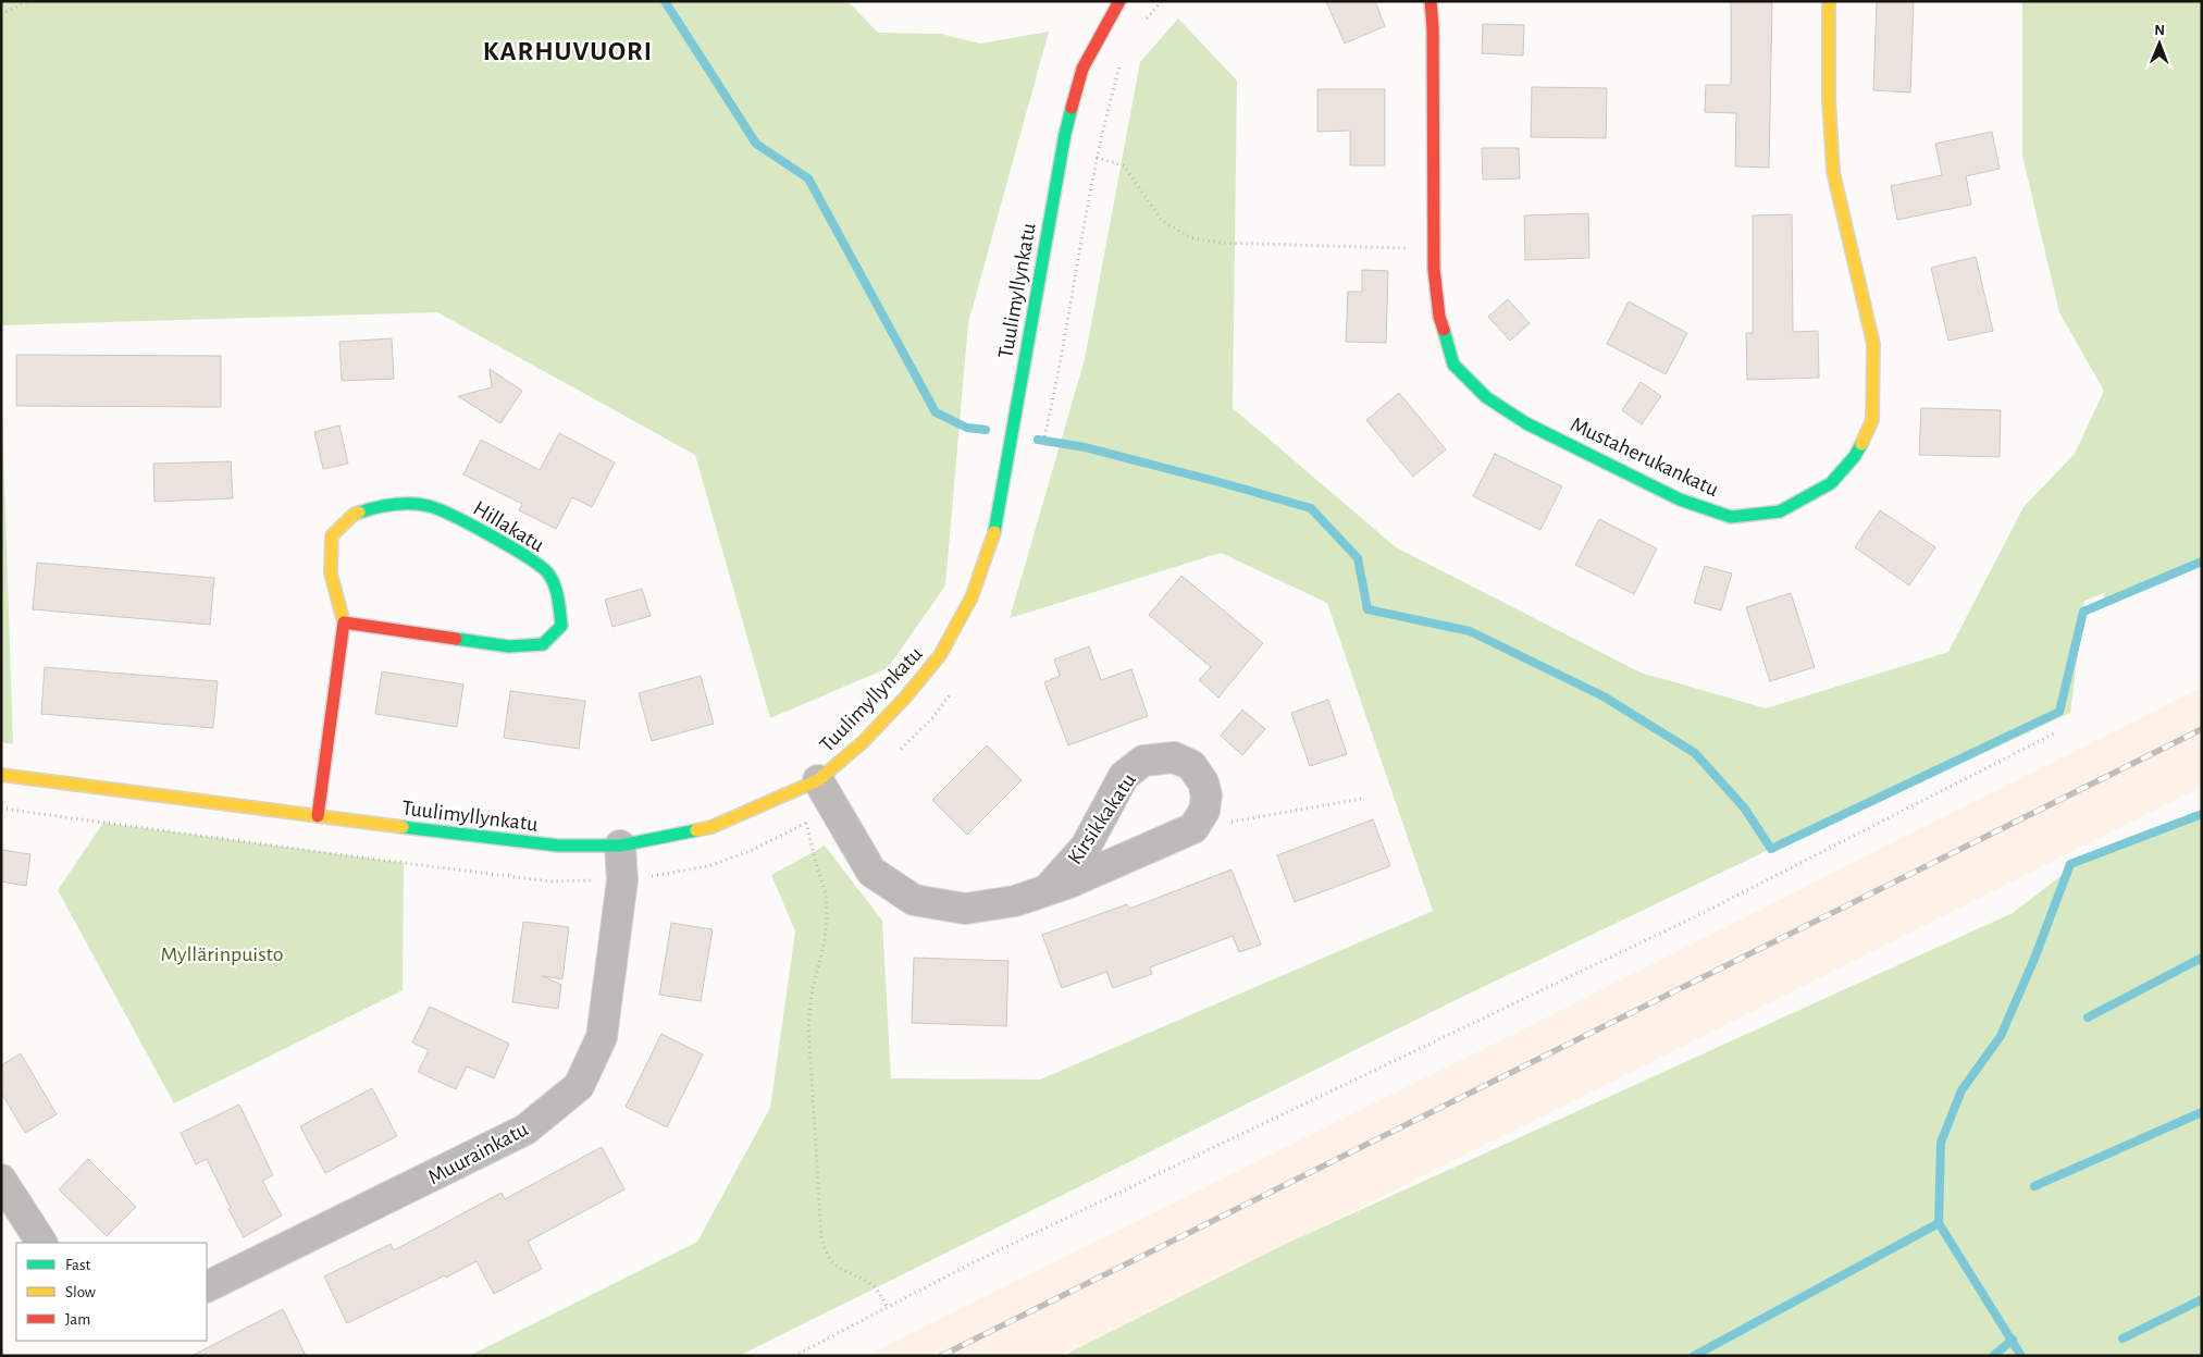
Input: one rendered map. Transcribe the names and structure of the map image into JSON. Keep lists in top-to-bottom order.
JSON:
{
  "streets": {
    "street": [
      "Tuulimyllynkatu",
      "Mustaherukankatu",
      "Hillakatu",
      "Kirsikkakatu",
      "Muurainkatu"
    ]
  },
  "crossings": [
    ["Tuulimyllynkatu", "Hillakatu"],
    ["Tuulimyllynkatu", "Kirsikkakatu"],
    ["Tuulimyllynkatu", "Muurainkatu"]
  ],
  "districts": ["KARHUVUORI"],
  "parks": ["Myllärinpuisto"],
  "legend": ["Fast", "Slow", "Jam"],
  "north": "top"
}
